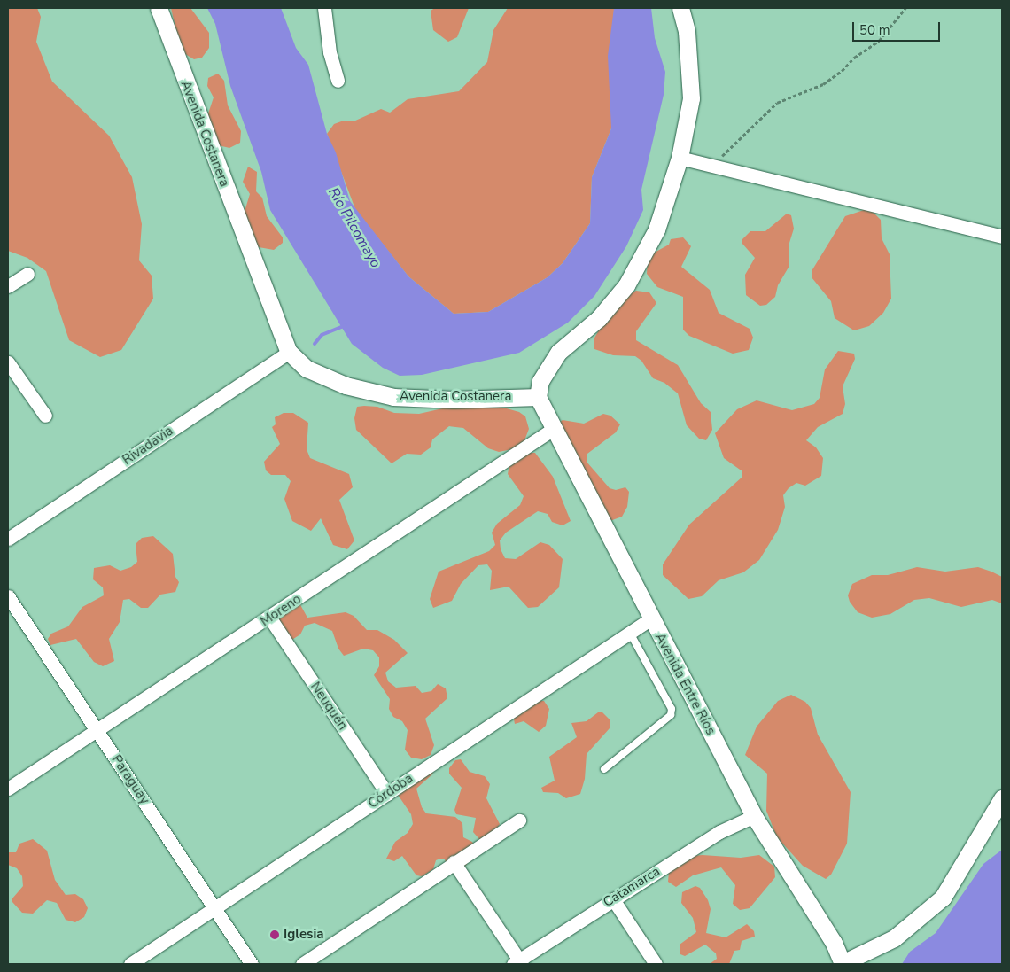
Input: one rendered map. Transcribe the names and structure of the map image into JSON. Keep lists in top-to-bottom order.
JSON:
{
  "streets": {
    "street": [
      "Avenida Costanera",
      "Rivadavia",
      "Moreno",
      "Avenida Entre Ríos",
      "Neuquén",
      "Paraguay",
      "Córdoba",
      "Catamarca"
    ]
  },
  "crossings": [
    ["Avenida Costanera", "Rivadavia"],
    ["Avenida Costanera", "Avenida Entre Ríos"],
    ["Moreno", "Avenida Entre Ríos"],
    ["Moreno", "Neuquén"],
    ["Moreno", "Paraguay"],
    ["Avenida Entre Ríos", "Córdoba"],
    ["Avenida Entre Ríos", "Catamarca"],
    ["Neuquén", "Córdoba"],
    ["Paraguay", "Córdoba"]
  ],
  "water": ["Río Pilcomayo"],
  "places": ["Iglesia"],
  "scale_bar": "50 m"
}
